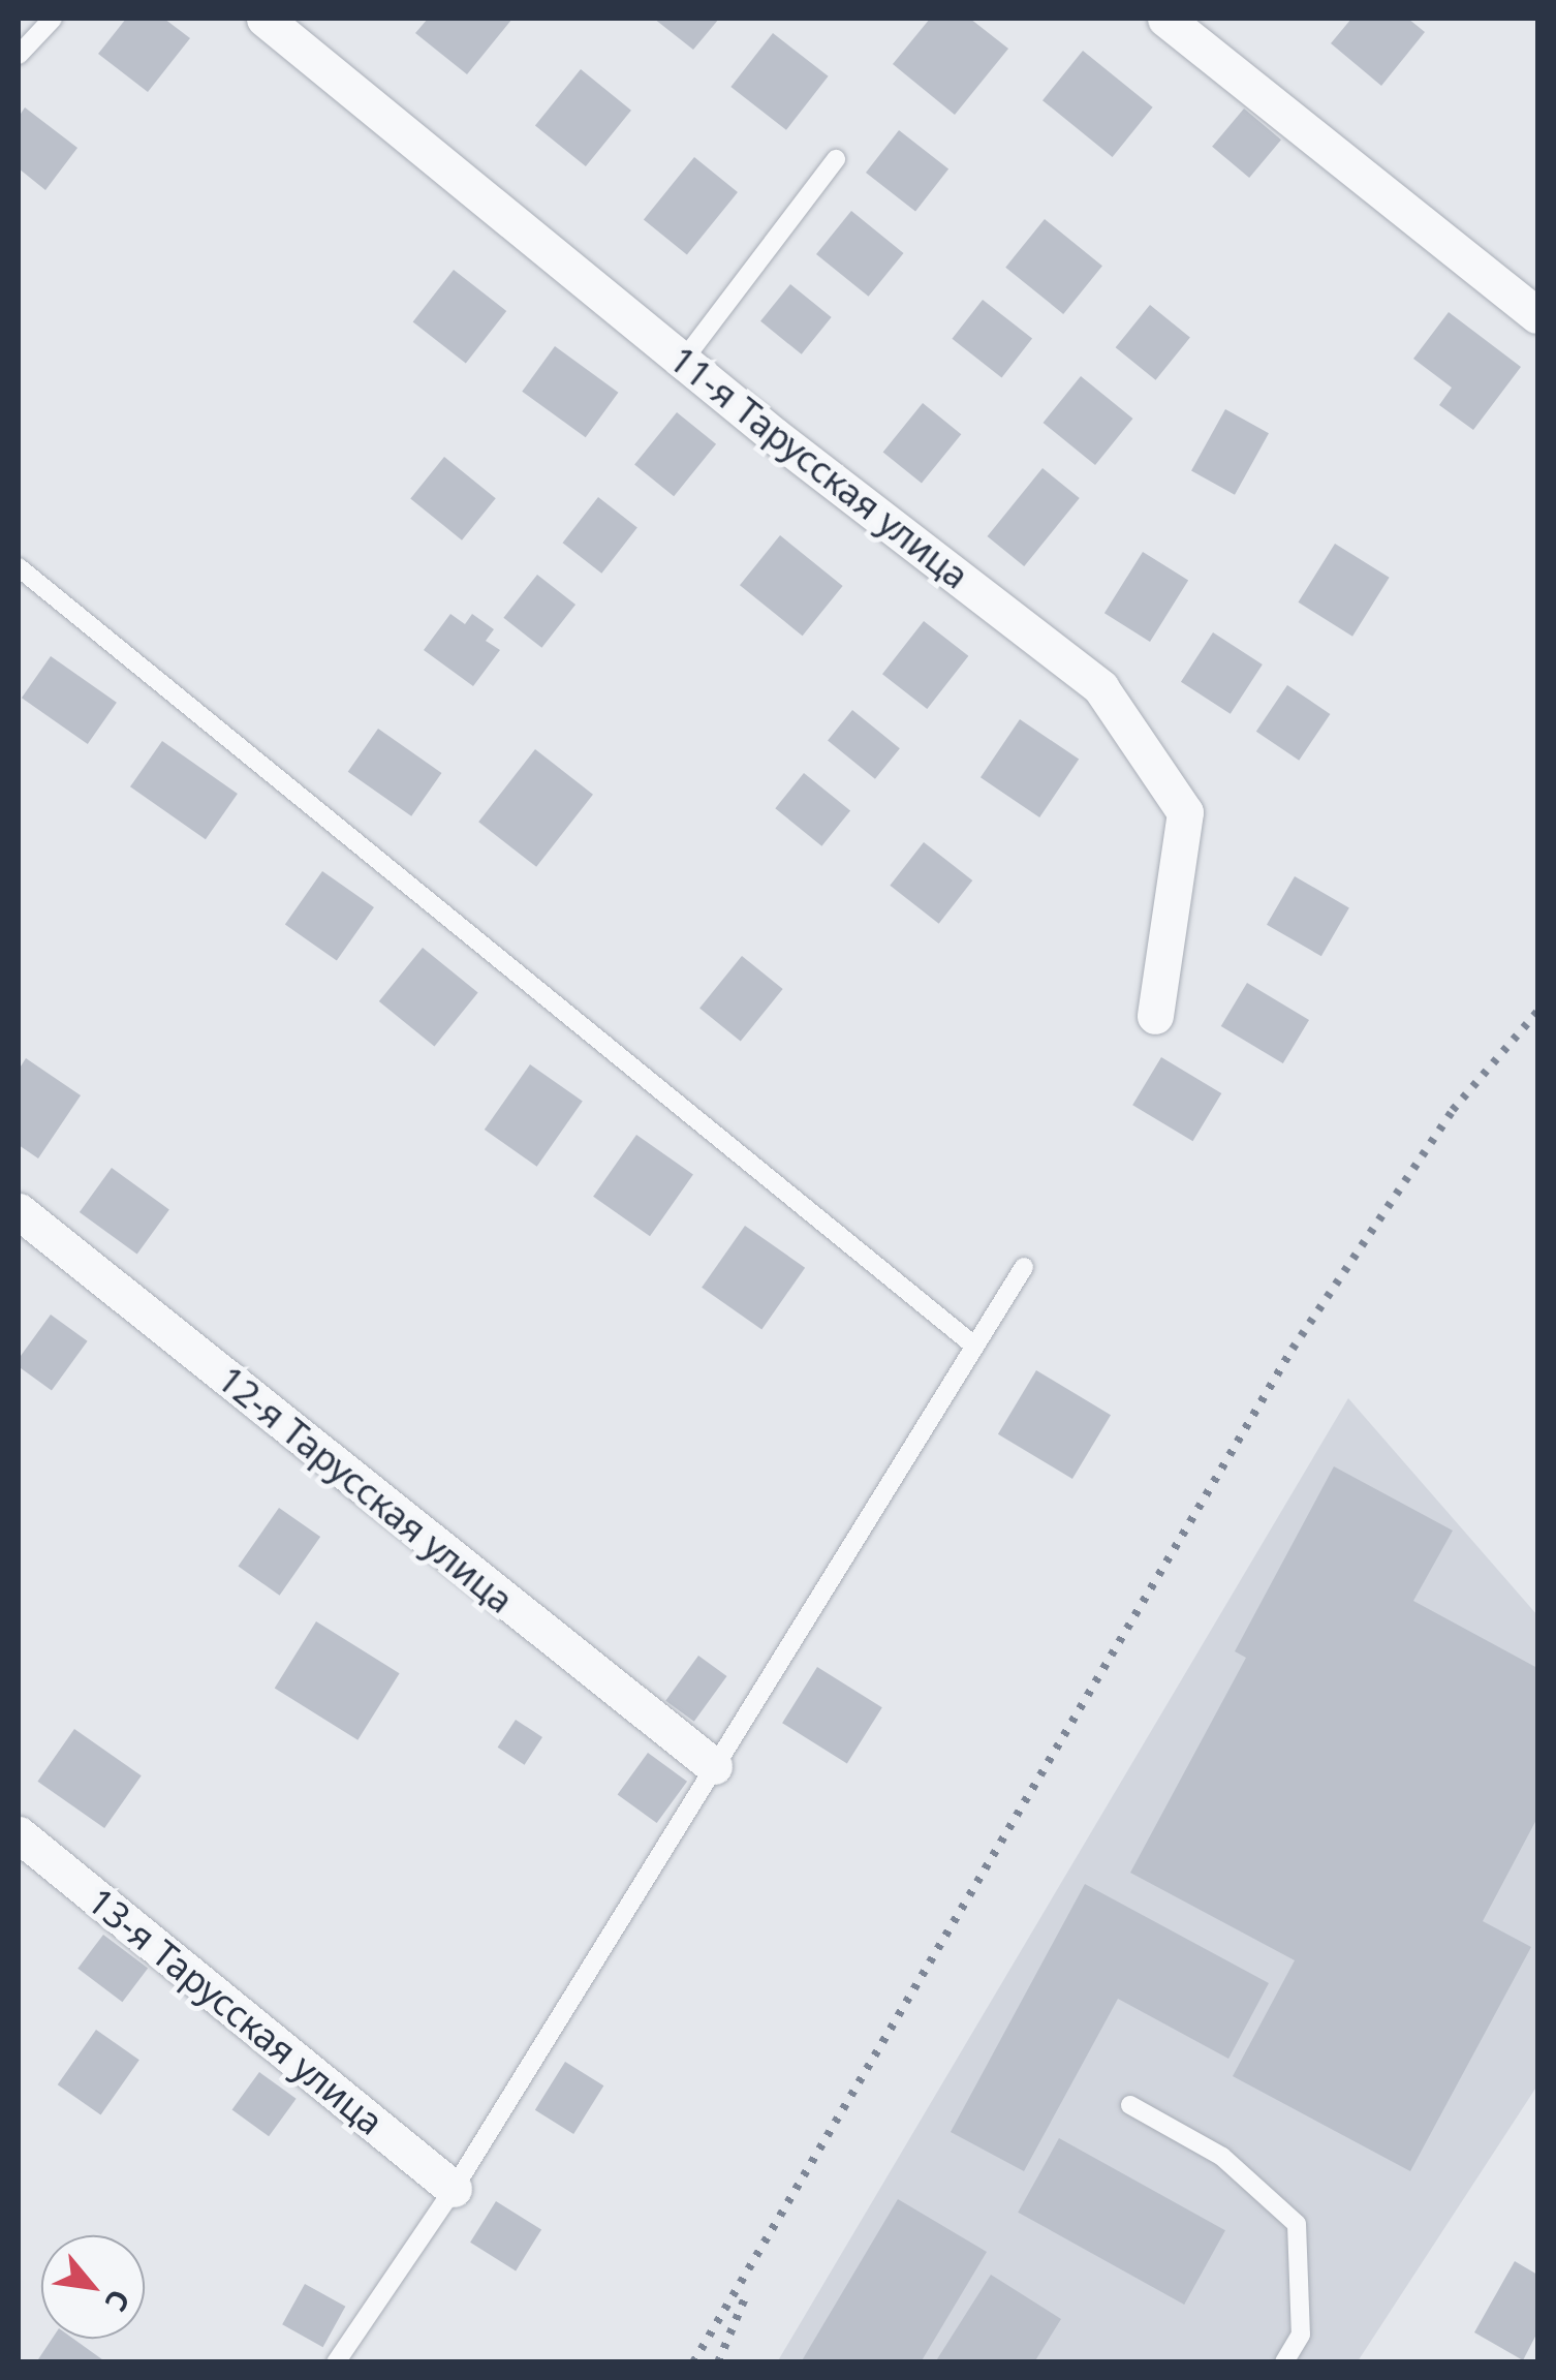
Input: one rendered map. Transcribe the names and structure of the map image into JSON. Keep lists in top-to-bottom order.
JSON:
{
  "streets": {
    "street": ["11-я Тарусская улица", "12-я Тарусская улица", "13-я Тарусская улица"]
  },
  "north": "bottom right"
}
